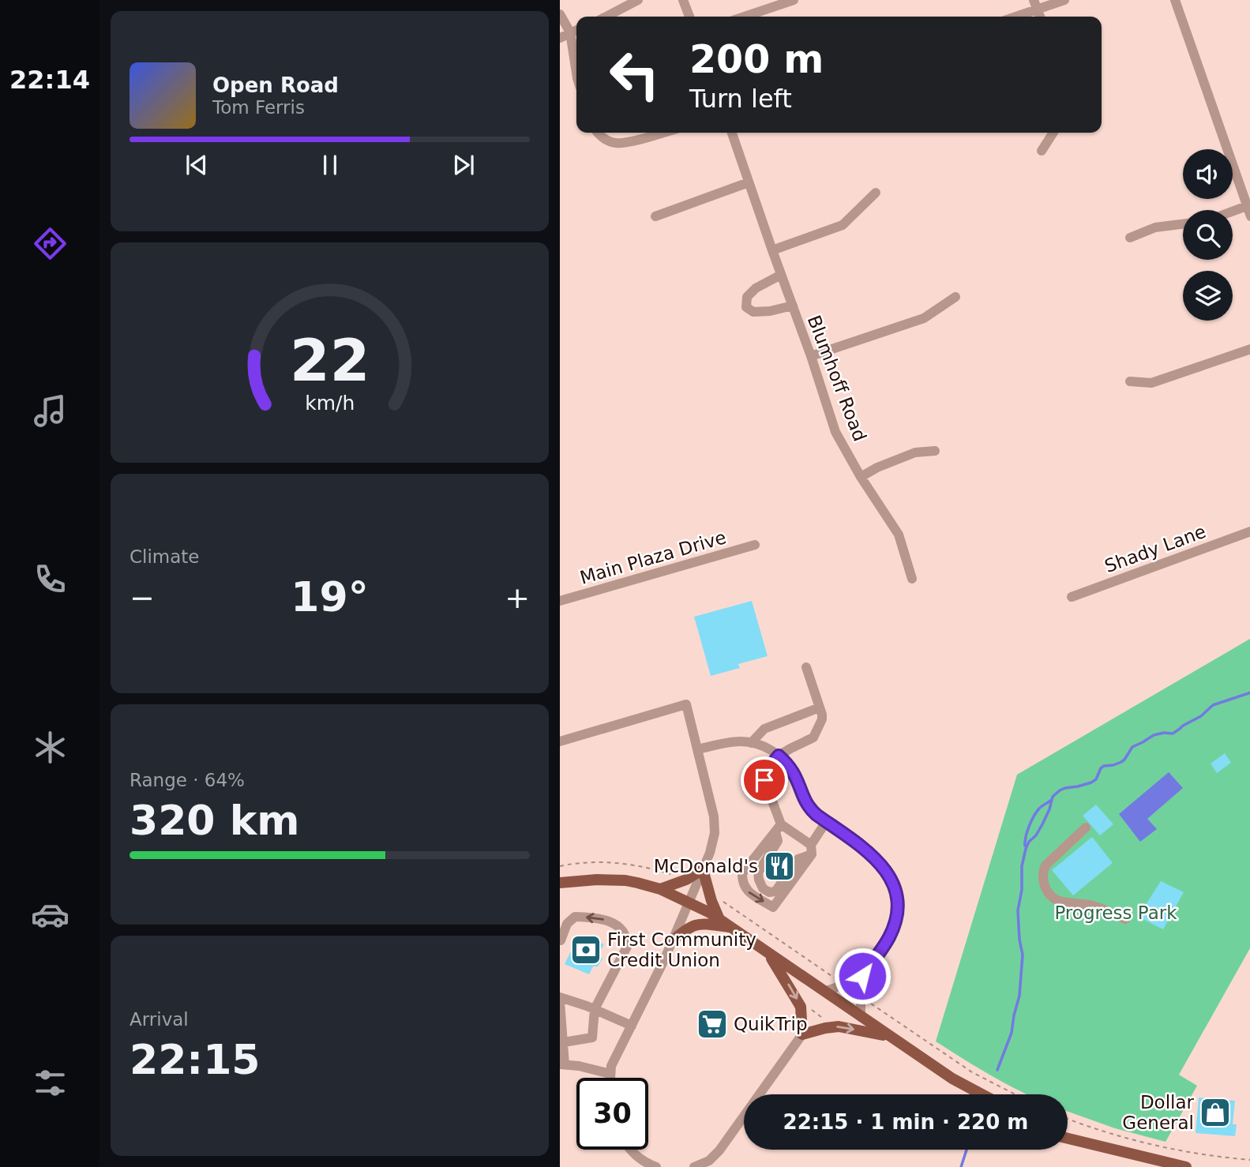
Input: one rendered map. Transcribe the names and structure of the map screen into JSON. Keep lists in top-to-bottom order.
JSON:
{
  "streets": {
    "street": ["Blumhoff Road", "Shady Lane", "Main Plaza Drive"]
  },
  "parks": ["Progress Park"],
  "places": {
    "restaurant": ["McDonald's"],
    "bank": ["First Community Credit Union"],
    "supermarket": ["QuikTrip"],
    "shop": ["Dollar General"]
  },
  "page": {
    "tabs": "22:14",
    "turn": ["200 m", "Turn left"],
    "song": ["Open Road", "Tom Ferris"],
    "tile": [
      "Climate",
      ["Range · 64%", "320 km"],
      ["Arrival", "22:15"]
    ],
    "heat": ["−", "19°", "+"],
    "limit": "30",
    "trip": "22:15 · 1 min · 220 m",
    "gauge": ["22", "km/h"]
  }
}
